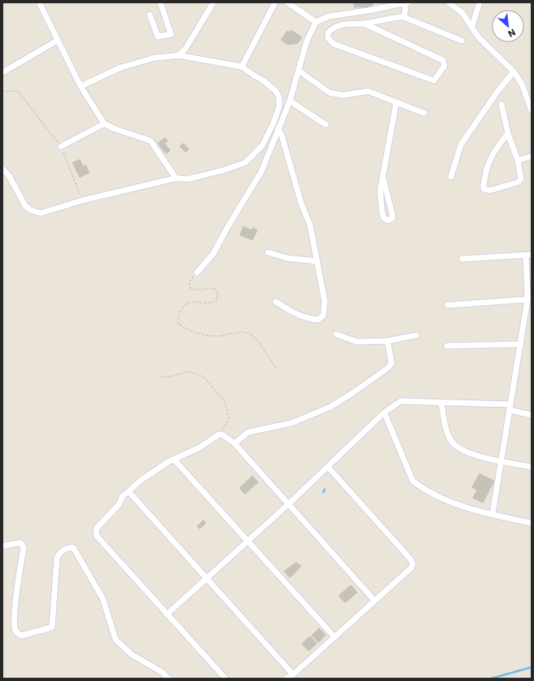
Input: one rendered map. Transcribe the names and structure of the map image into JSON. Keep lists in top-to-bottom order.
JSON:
{
  "north": "bottom right"
}
